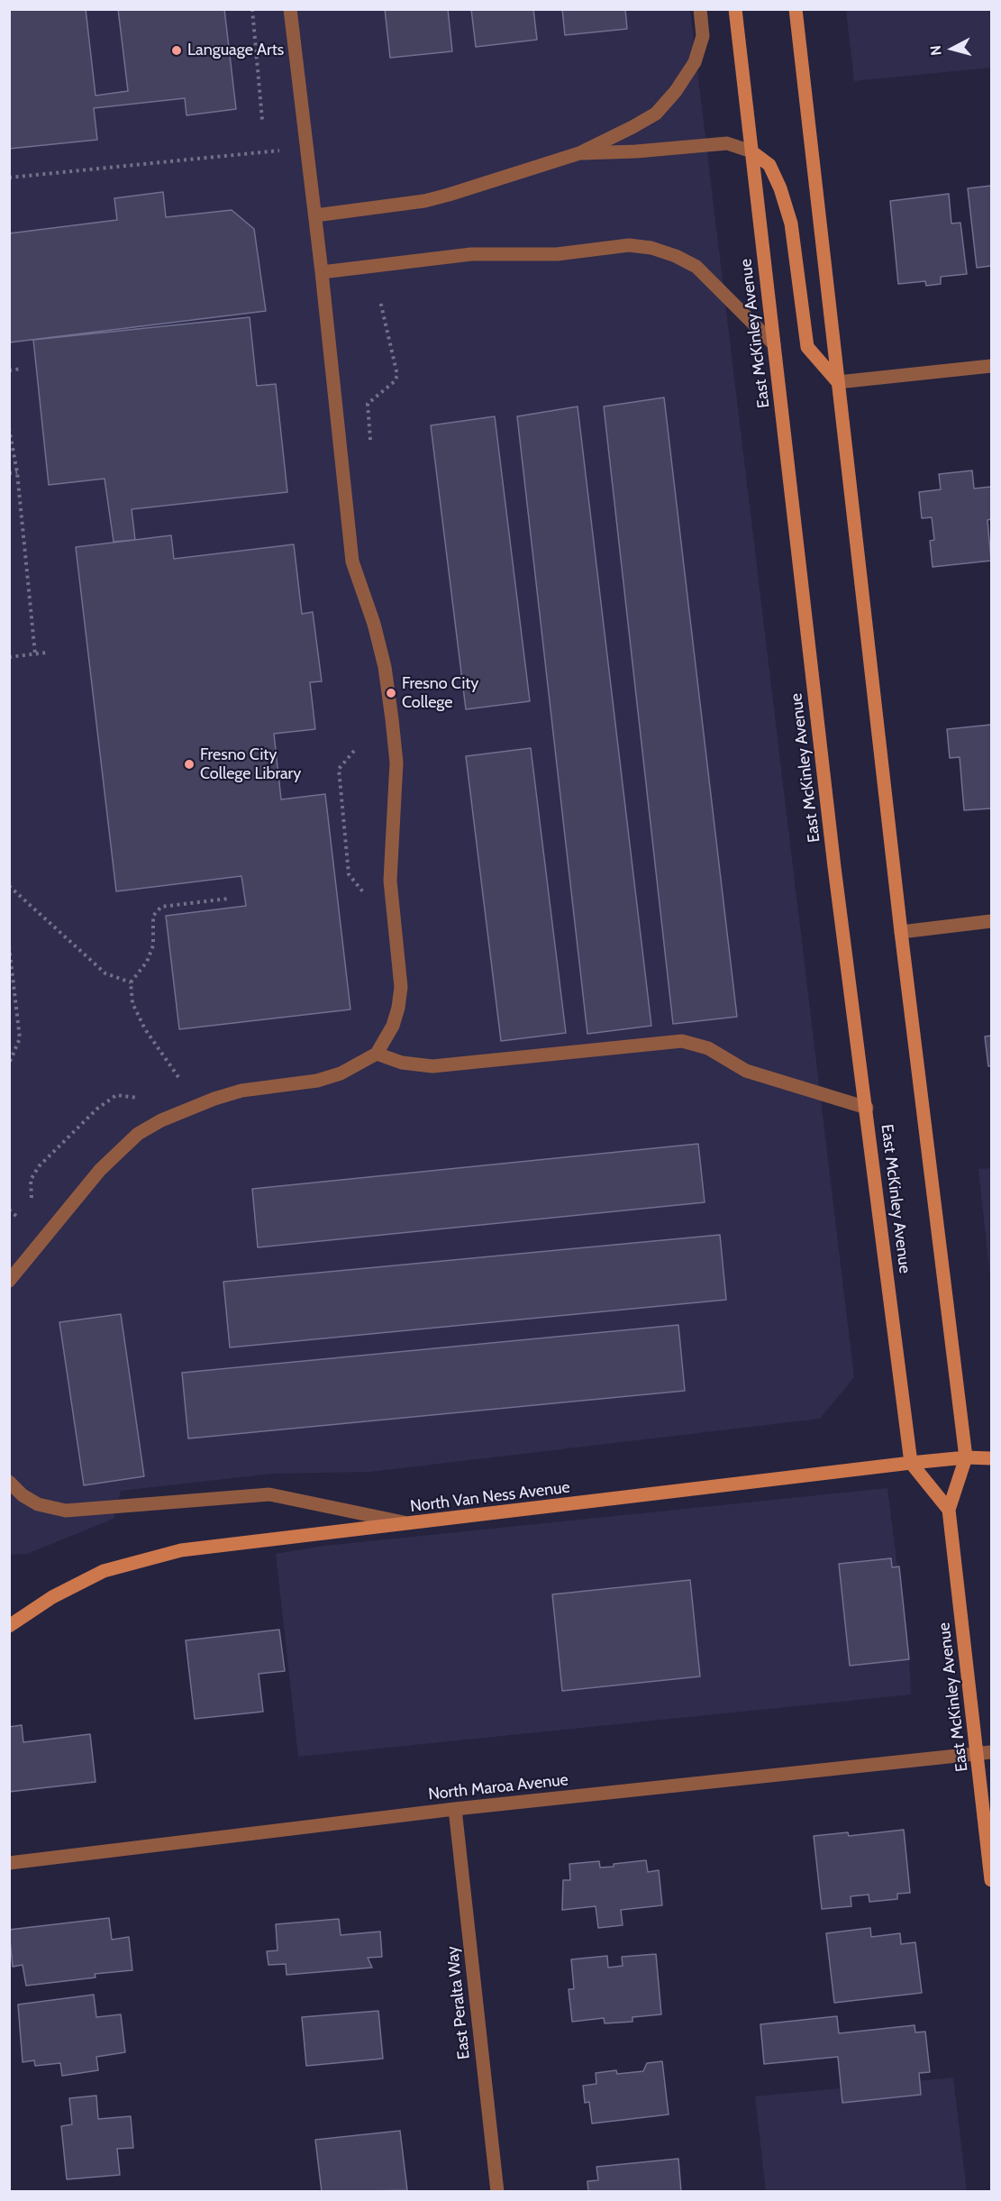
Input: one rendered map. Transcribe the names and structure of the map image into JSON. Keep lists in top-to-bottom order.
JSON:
{
  "streets": {
    "main road": ["East McKinley Avenue", "North Van Ness Avenue"],
    "street": ["North Maroa Avenue", "East Peralta Way"]
  },
  "crossings": [
    ["East McKinley Avenue", "North Van Ness Avenue"],
    ["East McKinley Avenue", "North Maroa Avenue"],
    ["North Maroa Avenue", "East Peralta Way"]
  ],
  "places": ["Language Arts", "Fresno City College", "Fresno City College Library"],
  "north": "left"
}
